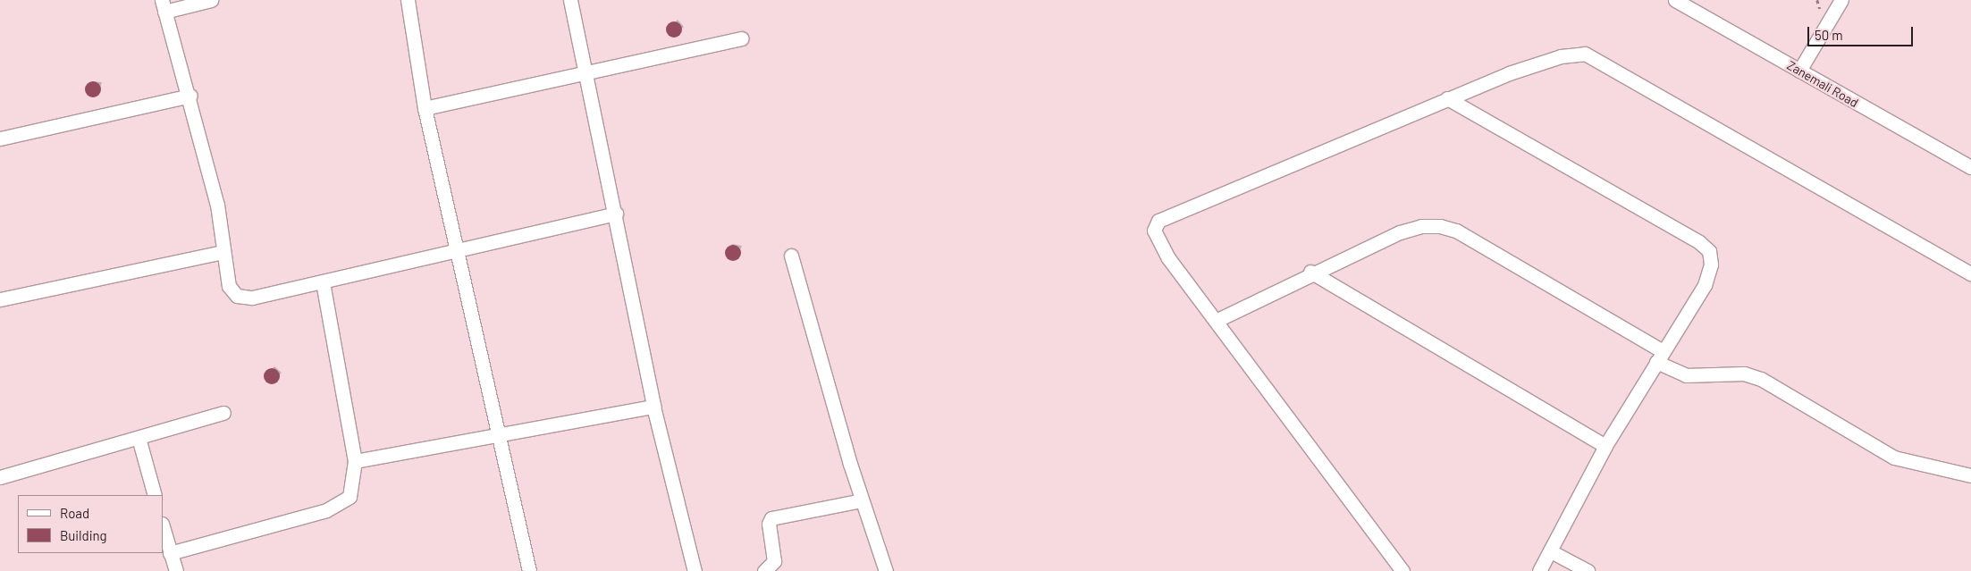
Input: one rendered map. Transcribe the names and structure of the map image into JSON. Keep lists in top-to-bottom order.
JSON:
{
  "streets": {
    "street": ["Zanemali Road"]
  },
  "legend": ["Road", "Building"],
  "scale_bar": "50 m"
}
